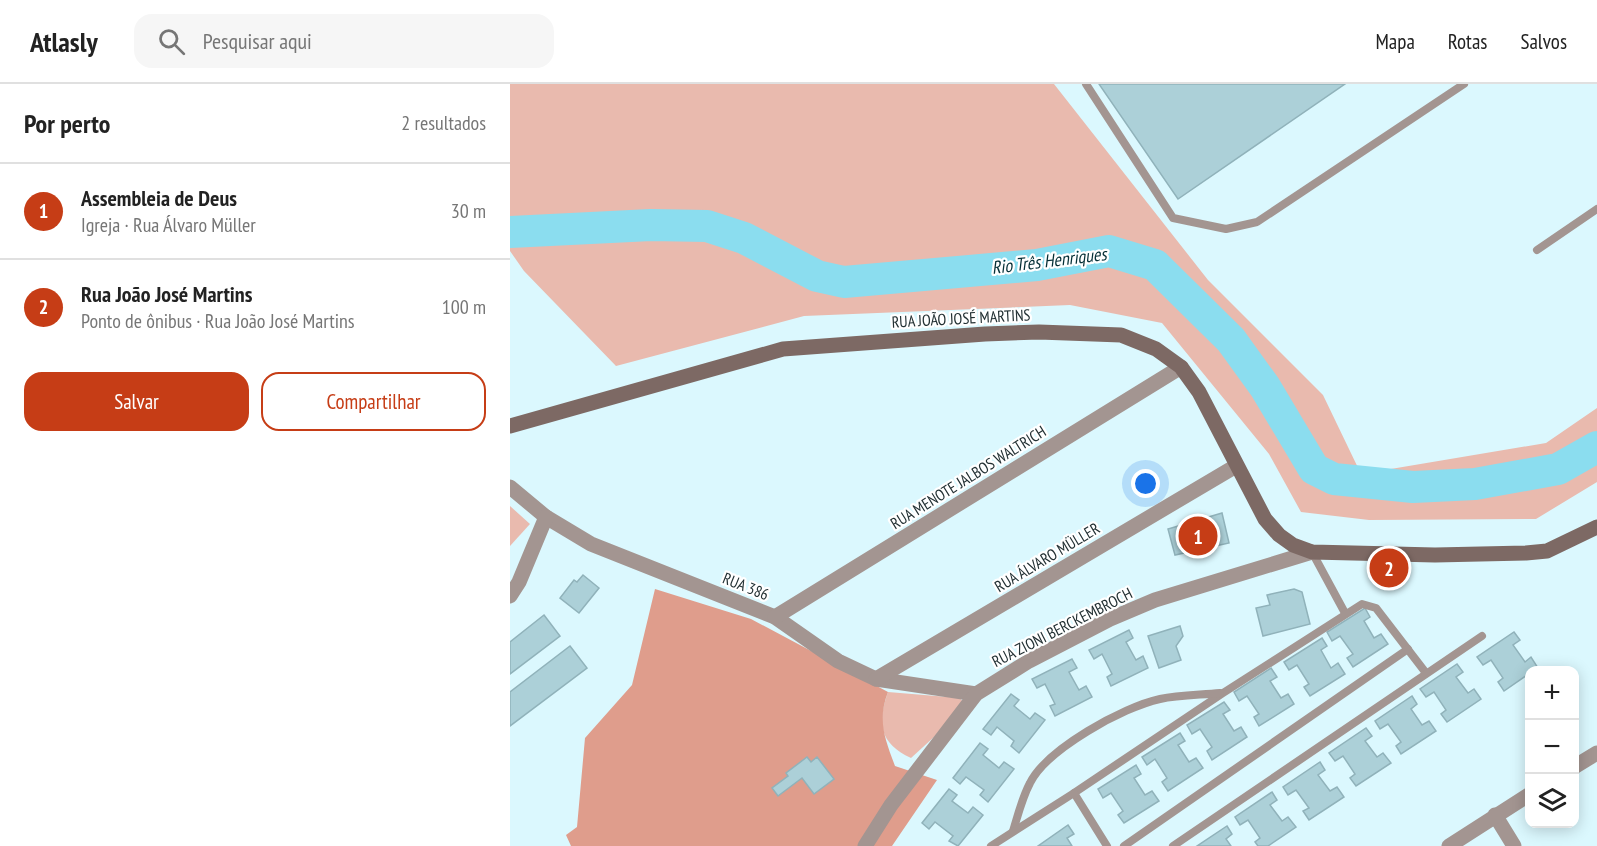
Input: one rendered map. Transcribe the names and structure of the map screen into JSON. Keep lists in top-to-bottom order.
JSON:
{
  "streets": {
    "main road": ["RUA JOÃO JOSÉ MARTINS"],
    "street": [
      "RUA MENOTE JALBOS WALTRICH",
      "RUA ÁLVARO MÜLLER",
      "RUA 386",
      "RUA ZIONI BERCKEMBROCH"
    ]
  },
  "crossings": [
    ["RUA JOÃO JOSÉ MARTINS", "RUA MENOTE JALBOS WALTRICH"],
    ["RUA JOÃO JOSÉ MARTINS", "RUA ÁLVARO MÜLLER"],
    ["RUA JOÃO JOSÉ MARTINS", "RUA ZIONI BERCKEMBROCH"],
    ["RUA MENOTE JALBOS WALTRICH", "RUA 386"],
    ["RUA ÁLVARO MÜLLER", "RUA 386"],
    ["RUA 386", "RUA ZIONI BERCKEMBROCH"]
  ],
  "water": ["Rio Três Henriques"],
  "page": {
    "header": "Atlasly",
    "search": "Pesquisar aqui",
    "nav": ["Mapa", "Rotas", "Salvos"],
    "heading": ["Por perto", "2 resultados"],
    "list": [
      {
        "mark": "1",
        "name": "Assembleia de Deus",
        "note": "Igreja · Rua Álvaro Müller",
        "value": "30 m"
      },
      {
        "mark": "2",
        "name": "Rua João José Martins",
        "note": "Ponto de ônibus · Rua João José Martins",
        "value": "100 m"
      }
    ],
    "buttons": ["Salvar", "Compartilhar"],
    "pins": ["1", "2"],
    "map_buttons": ["+", "−"]
  }
}
